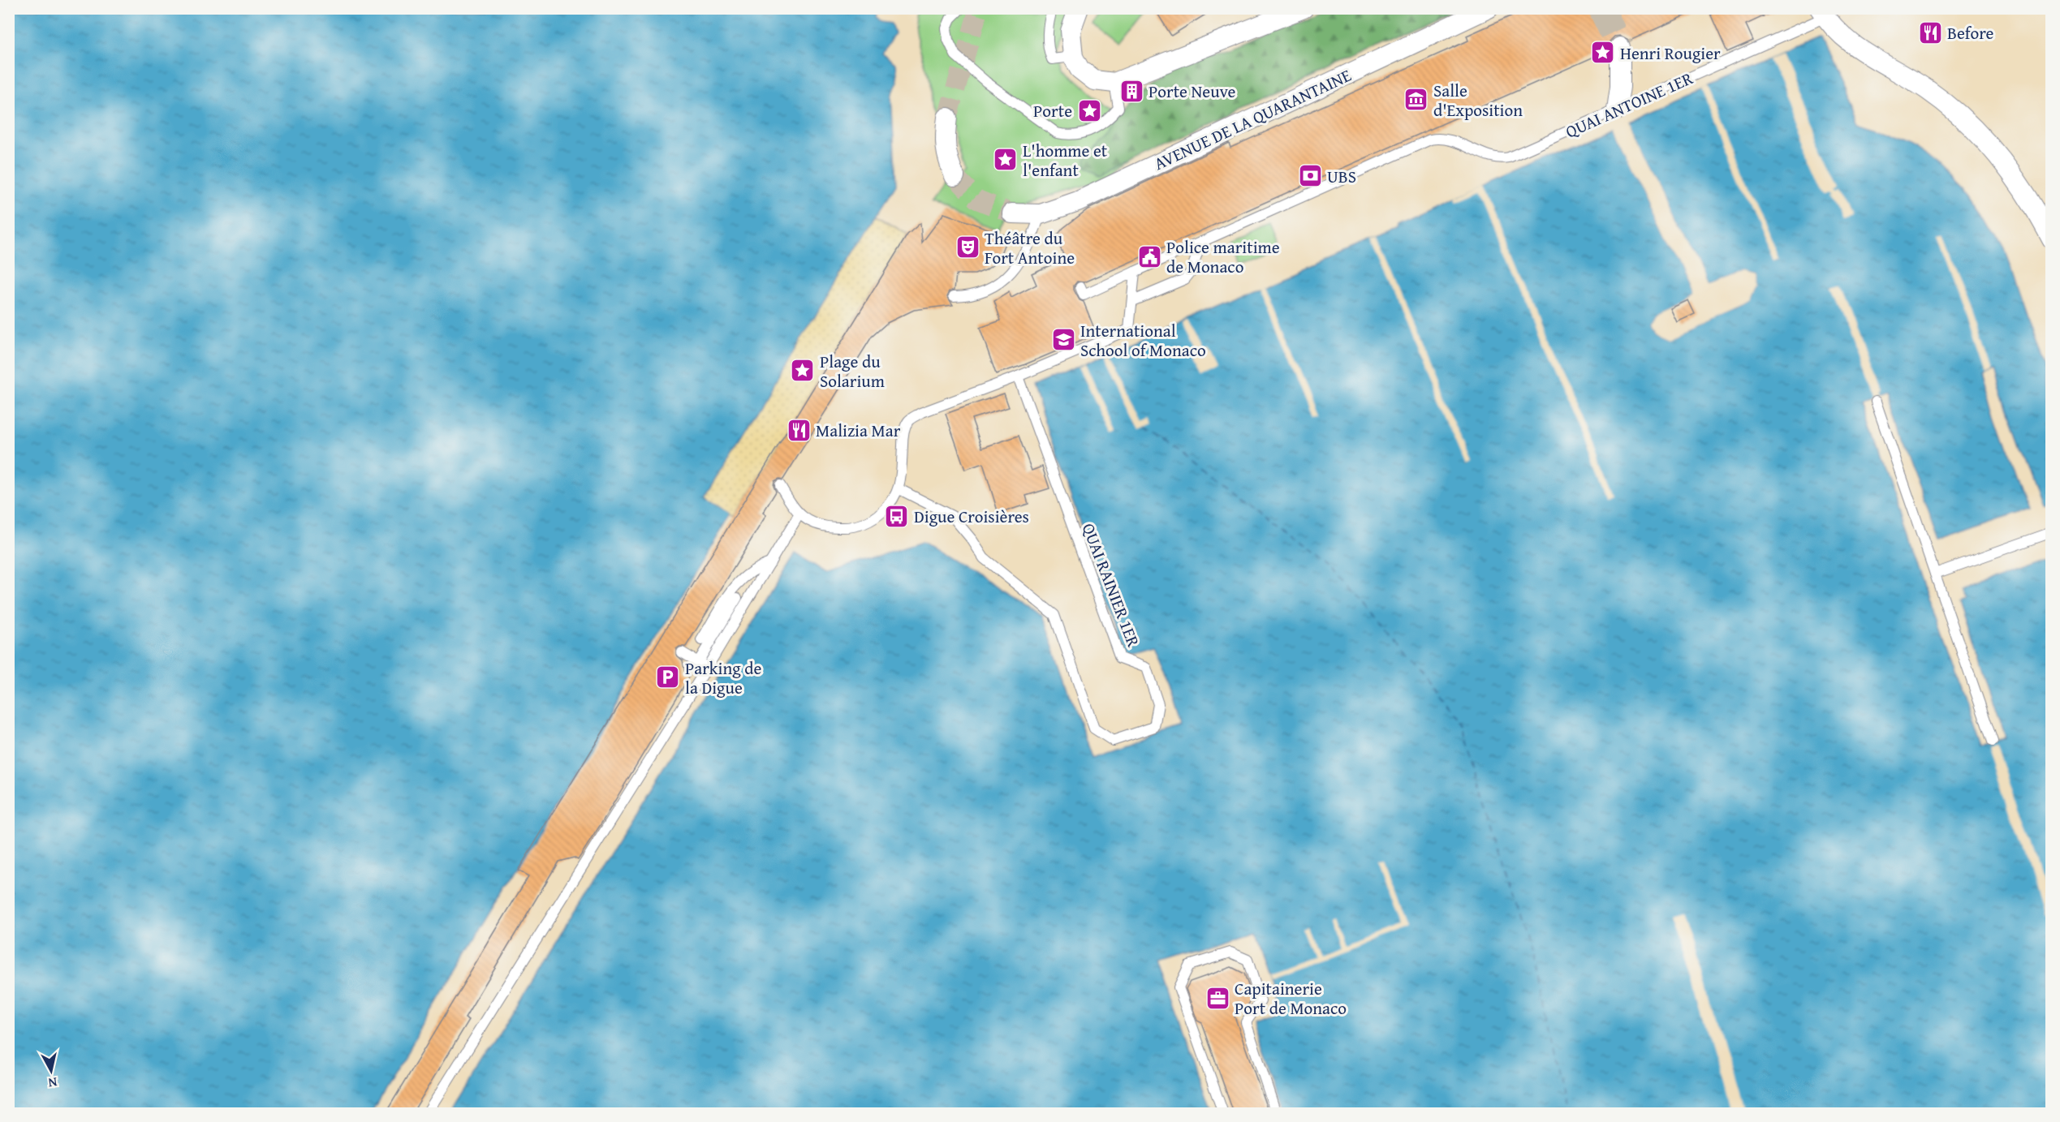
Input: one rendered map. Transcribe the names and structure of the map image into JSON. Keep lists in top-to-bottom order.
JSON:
{
  "streets": {
    "street": ["AVENUE DE LA QUARANTAINE"],
    "lane": ["QUAI ANTOINE 1ER", "QUAI RAINIER 1ER"]
  },
  "places": {
    "restaurant": ["Before", "Malizia Mar"],
    "place": [
      "Henri Rougier",
      "Porte",
      "L'homme et l'enfant",
      "Plage du Solarium"
    ],
    "building": ["Porte Neuve"],
    "museum": ["Salle d'Exposition"],
    "bank": ["UBS"],
    "theatre": ["Théâtre du Fort Antoine"],
    "public building": ["Police maritime de Monaco"],
    "school or university": ["International School of Monaco"],
    "bus stop": ["Digue Croisières"],
    "parking": ["Parking de la Digue"],
    "office": ["Capitainerie Port de Monaco"]
  },
  "north": "bottom"
}
